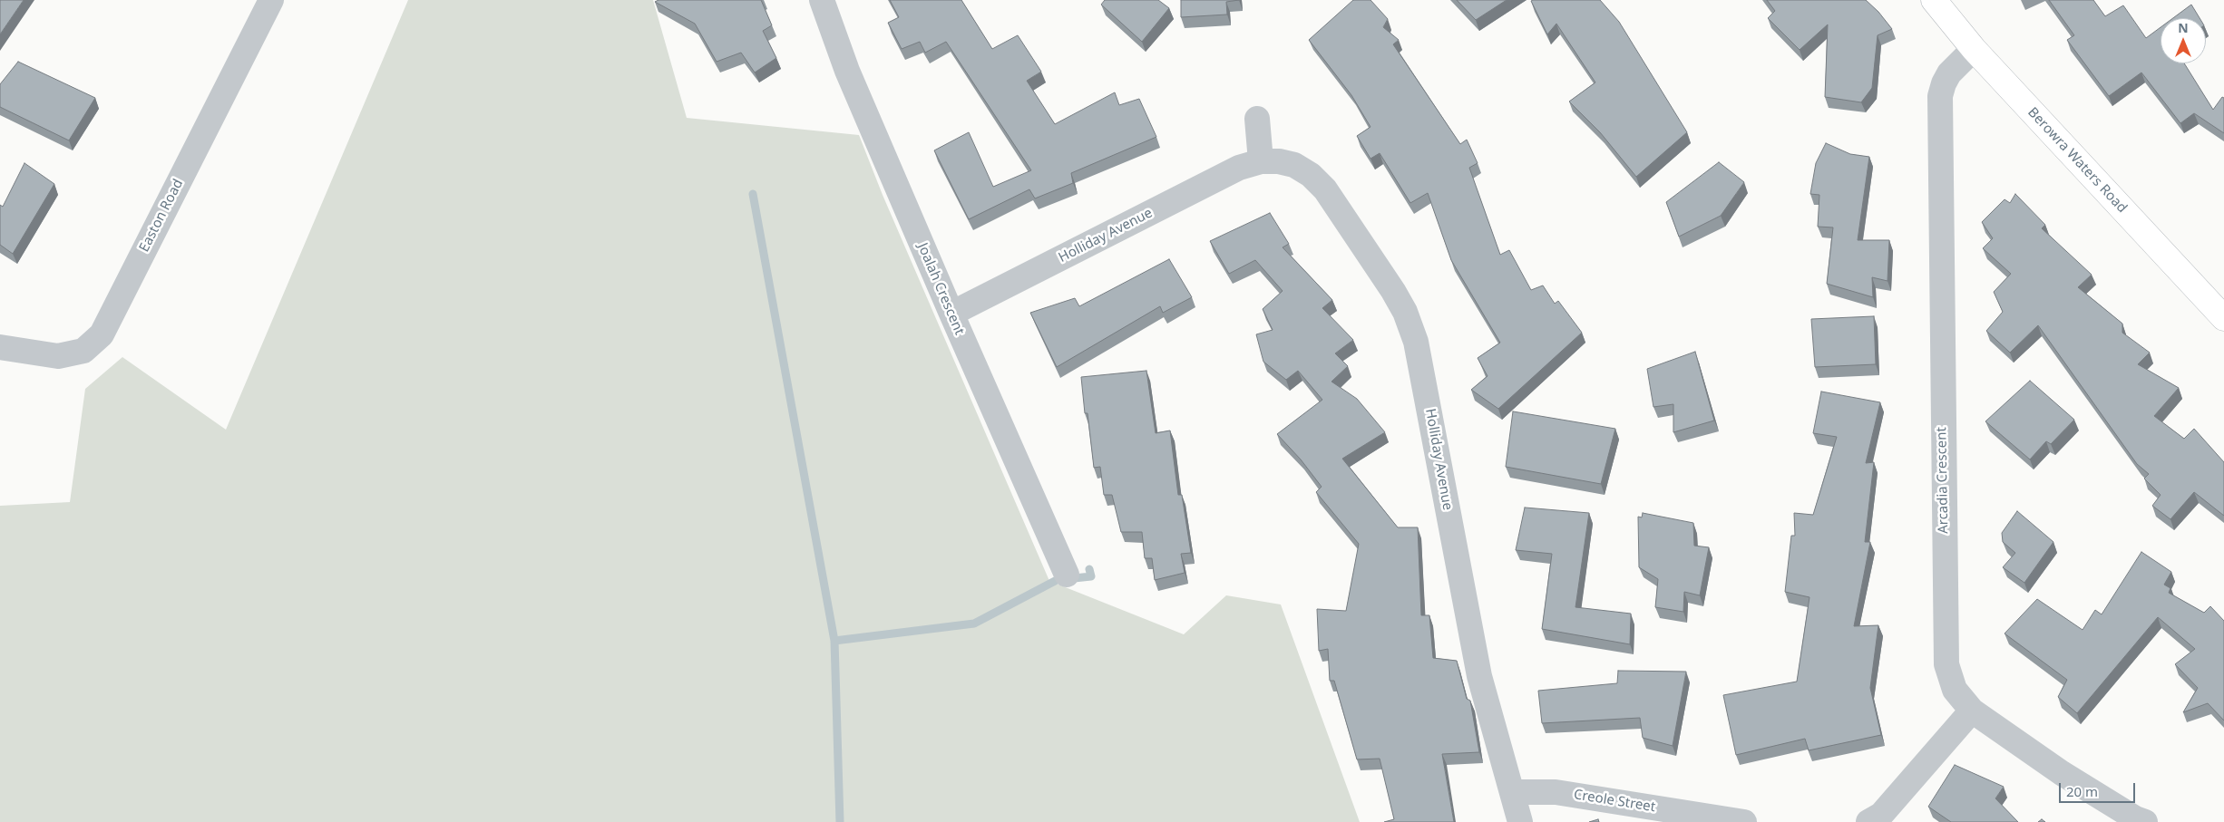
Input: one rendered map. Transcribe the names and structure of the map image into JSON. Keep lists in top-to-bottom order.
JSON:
{
  "streets": {
    "main road": ["Berowra Waters Road"],
    "street": [
      "Easton Road",
      "Holliday Avenue",
      "Joalah Crescent",
      "Arcadia Crescent",
      "Creole Street"
    ]
  },
  "crossings": [
    ["Berowra Waters Road", "Arcadia Crescent"],
    ["Holliday Avenue", "Joalah Crescent"],
    ["Holliday Avenue", "Creole Street"]
  ],
  "scale_bar": "20 m",
  "north": "top"
}
